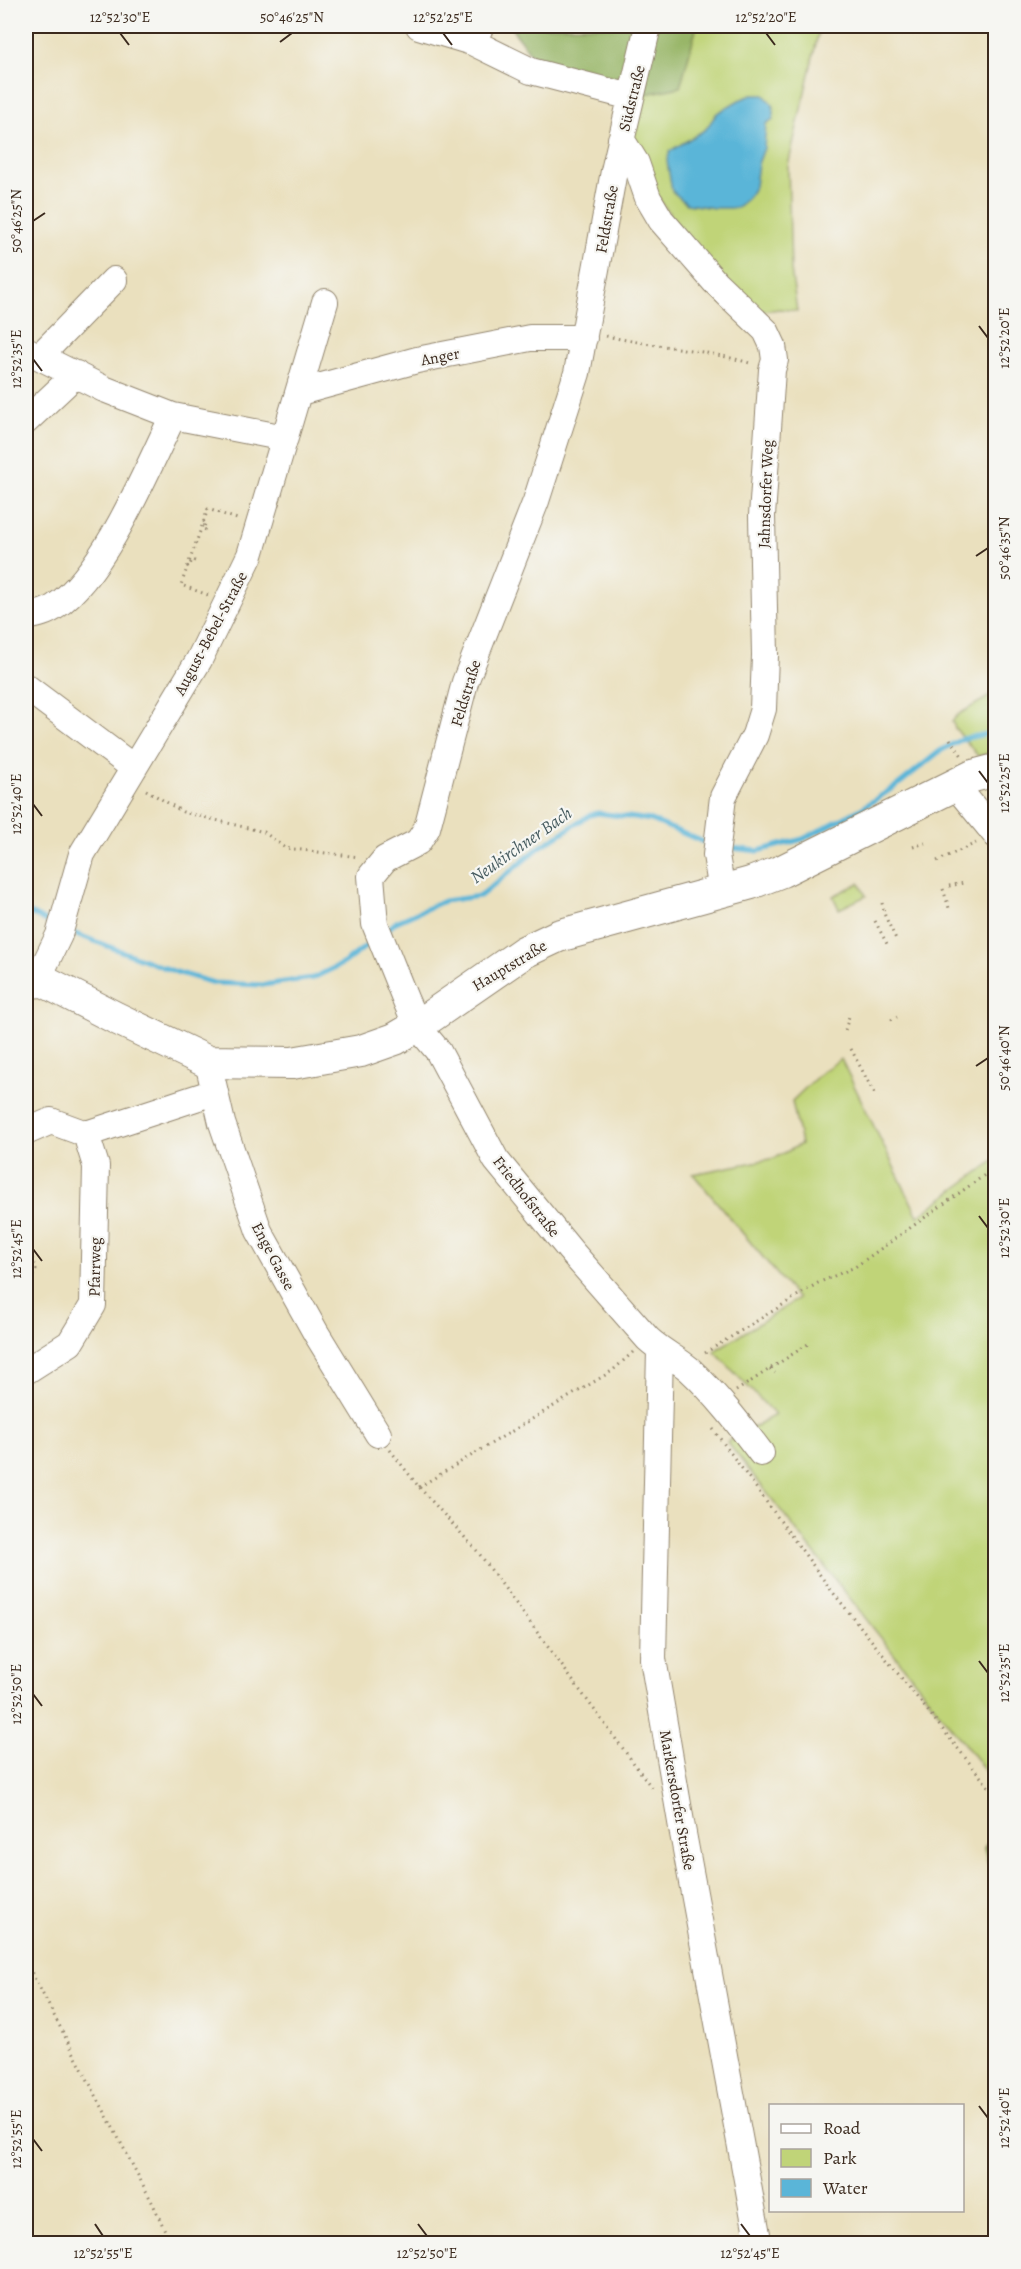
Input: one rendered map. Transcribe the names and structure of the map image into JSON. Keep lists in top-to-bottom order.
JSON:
{
  "streets": {
    "main road": ["Hauptstraße"],
    "street": [
      "Südstraße",
      "Feldstraße",
      "Anger",
      "Jahnsdorfer Weg",
      "August-Bebel-Straße",
      "Friedhofstraße",
      "Enge Gasse",
      "Pfarrweg",
      "Markersdorfer Straße"
    ]
  },
  "crossings": [
    ["Südstraße", "Feldstraße"],
    ["Südstraße", "Jahnsdorfer Weg"],
    ["Feldstraße", "Anger"],
    ["Anger", "August-Bebel-Straße"],
    ["Jahnsdorfer Weg", "Hauptstraße"],
    ["August-Bebel-Straße", "Hauptstraße"],
    ["Hauptstraße", "Friedhofstraße"],
    ["Hauptstraße", "Enge Gasse"],
    ["Friedhofstraße", "Markersdorfer Straße"]
  ],
  "water": ["Neukirchner Bach"],
  "legend": ["Road", "Park", "Water"],
  "coordinates": [
    "12°52'30\"E",
    "50°46'25\"N",
    "12°52'25\"E",
    "12°52'20\"E",
    "12°52'35\"E",
    "50°46'35\"N",
    "12°52'40\"E",
    "50°46'40\"N",
    "12°52'45\"E",
    "12°52'50\"E",
    "12°52'55\"E"
  ]
}
